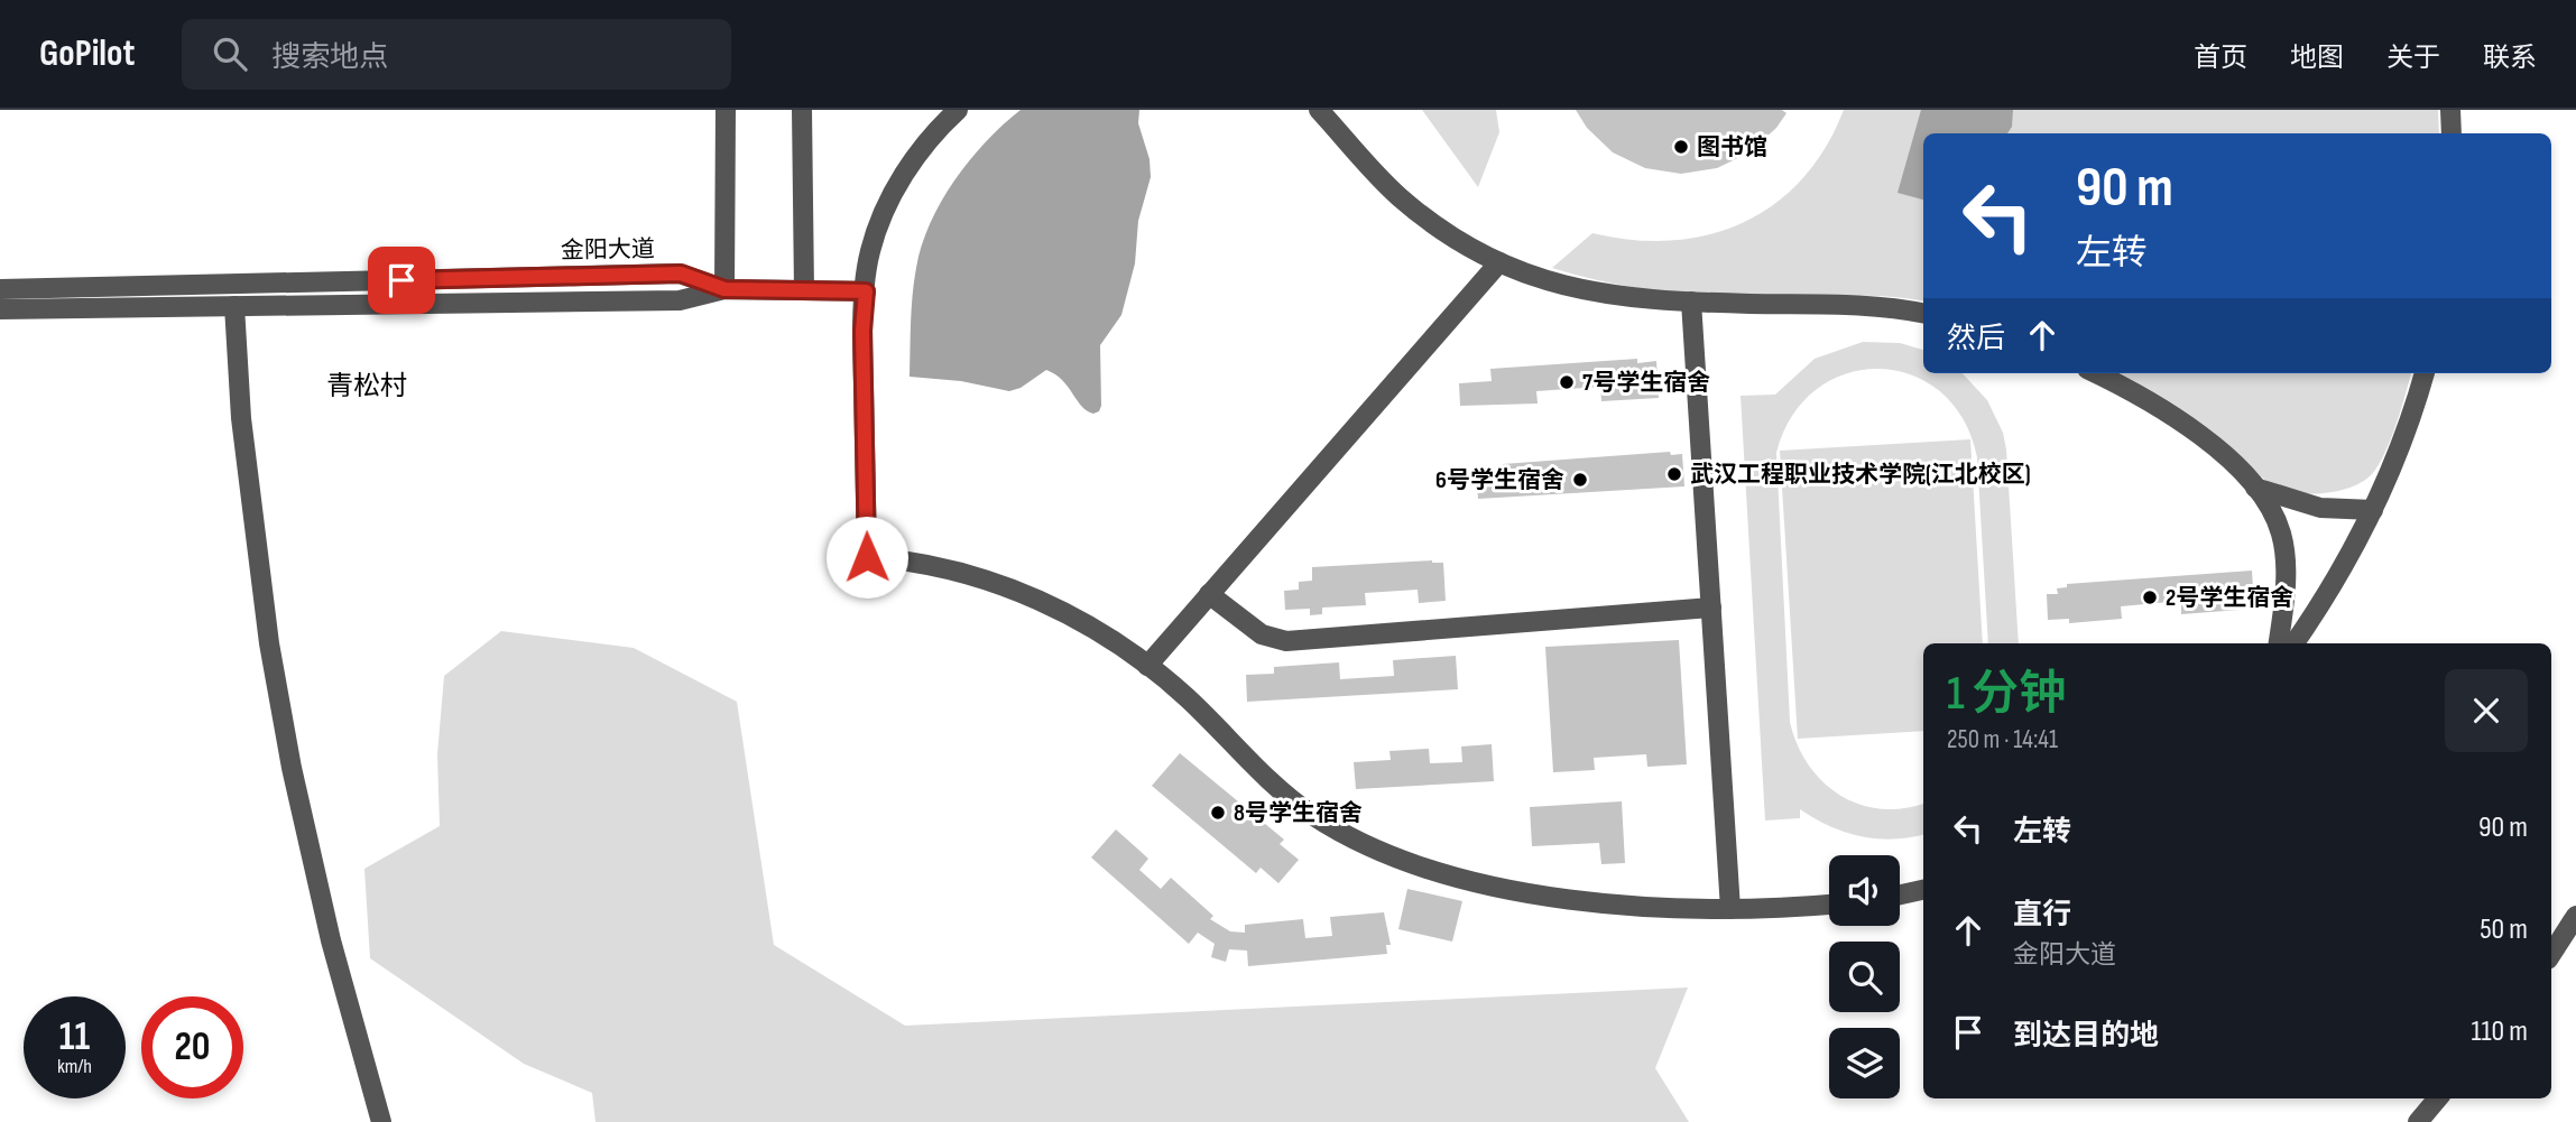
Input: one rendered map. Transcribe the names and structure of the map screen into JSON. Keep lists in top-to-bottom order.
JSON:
{
  "streets": {
    "street": ["金阳大道"]
  },
  "districts": ["青松村"],
  "places": [
    "图书馆",
    "7号学生宿舍",
    "武汉工程职业技术学院(江北校区)",
    "6号学生宿舍",
    "2号学生宿舍",
    "8号学生宿舍"
  ],
  "page": {
    "header": "GoPilot",
    "search": "搜索地点",
    "nav": [
      "首页",
      "地图",
      "关于",
      "联系"
    ],
    "turn": ["90 m", "左转"],
    "then": "然后",
    "heading": ["1 分钟", "250 m · 14:41"],
    "list": [
      {
        "name": "左转",
        "value": "90 m"
      },
      {
        "name": "直行",
        "note": "金阳大道",
        "value": "50 m"
      },
      {
        "name": "到达目的地",
        "value": "110 m"
      }
    ],
    "speed": "11 km/h",
    "limit": "20"
  }
}
